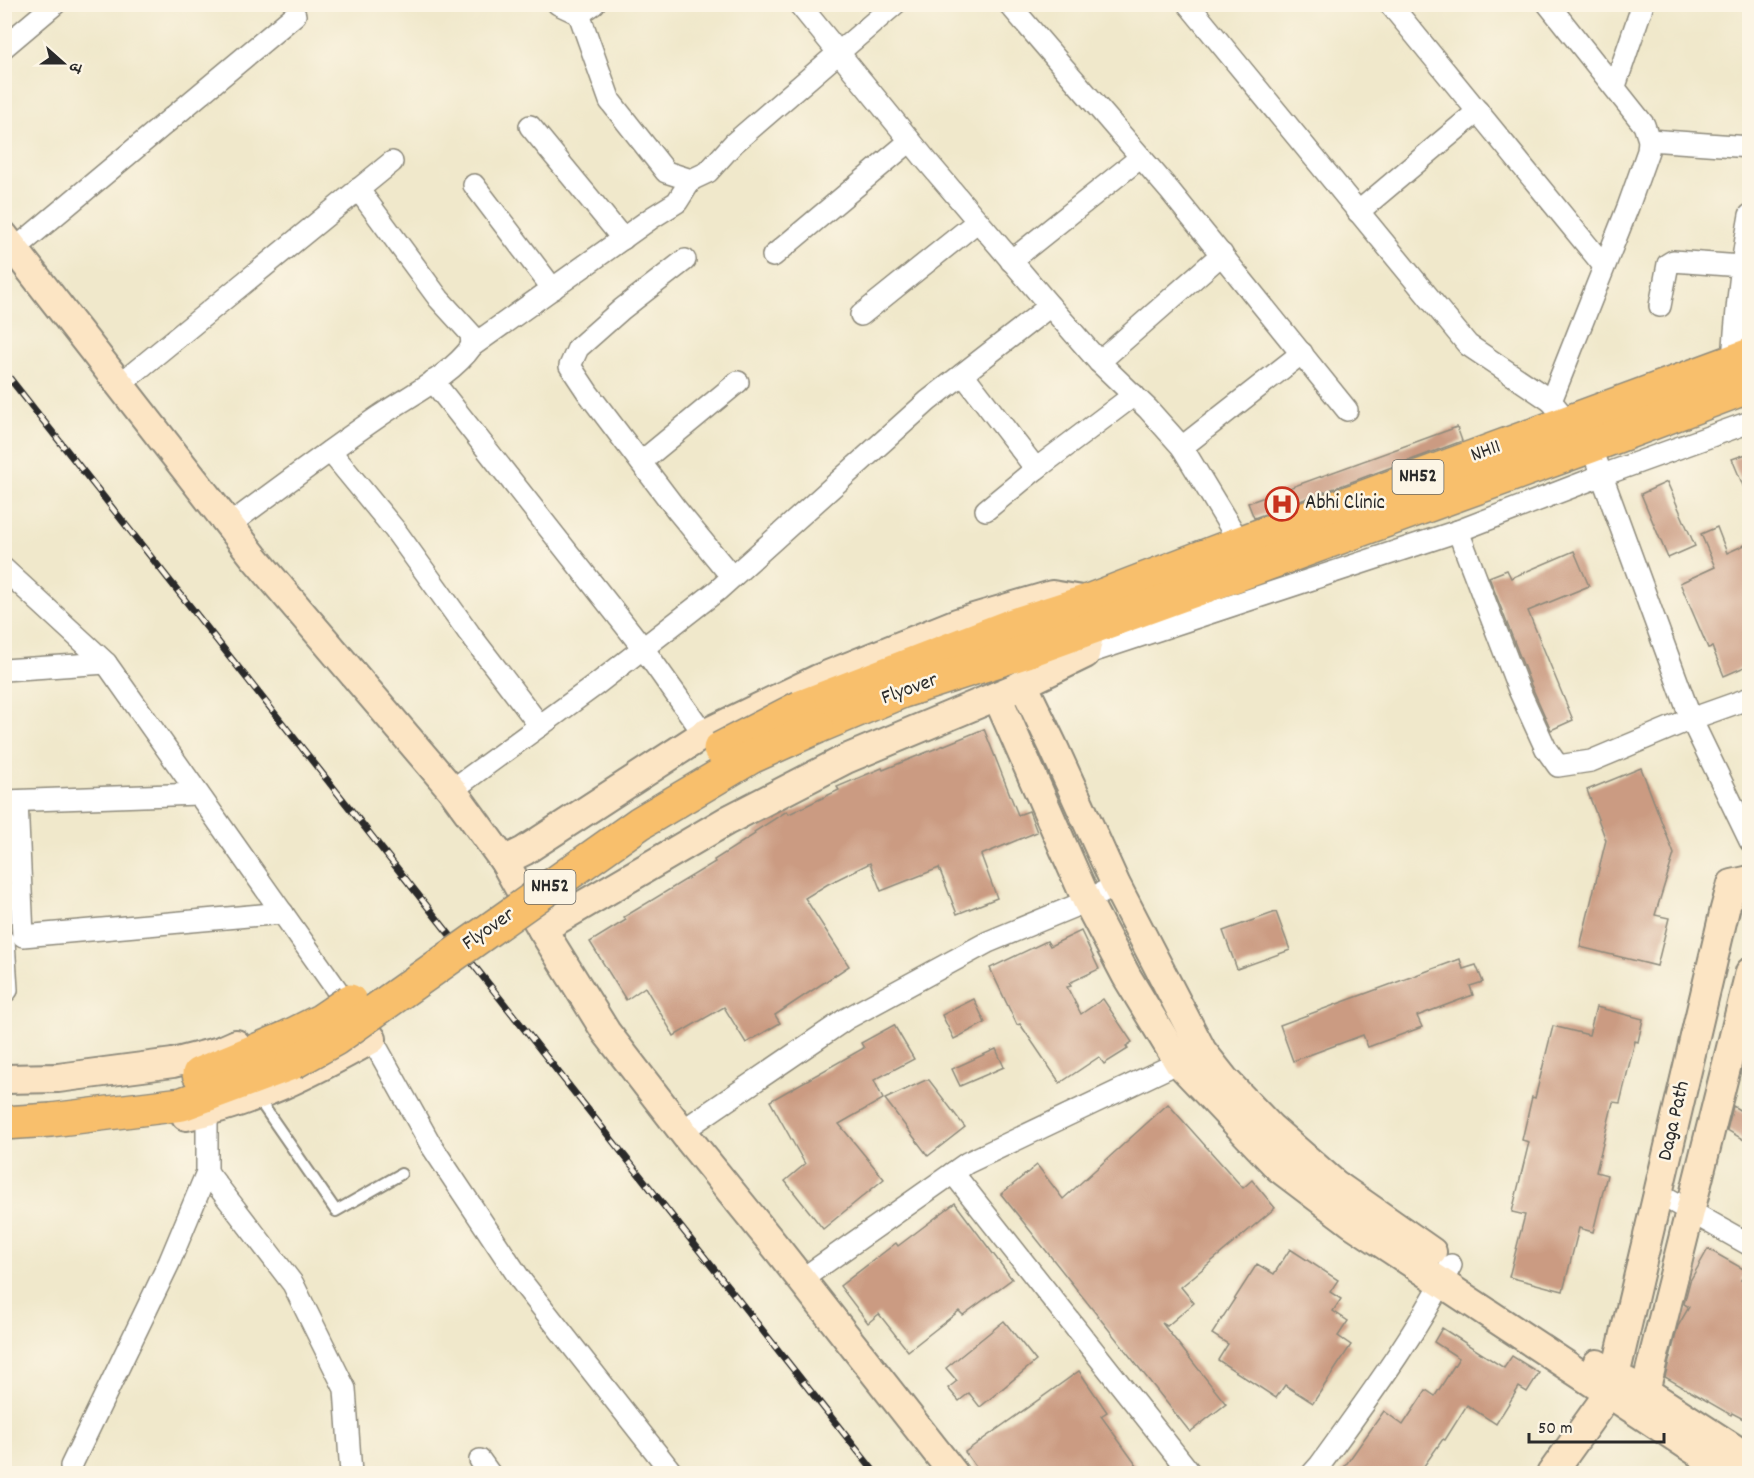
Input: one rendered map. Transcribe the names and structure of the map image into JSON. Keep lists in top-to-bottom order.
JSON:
{
  "streets": {
    "highway": ["NH11", "NH52", "Flyover"],
    "street": ["Daga Path"]
  },
  "crossings": [
    ["NH11", "NH52"],
    ["NH11", "Flyover"],
    ["NH52", "Flyover"]
  ],
  "places": {
    "hospital": ["Abhi Clinic"]
  },
  "scale_bar": "50 m",
  "north": "right"
}
